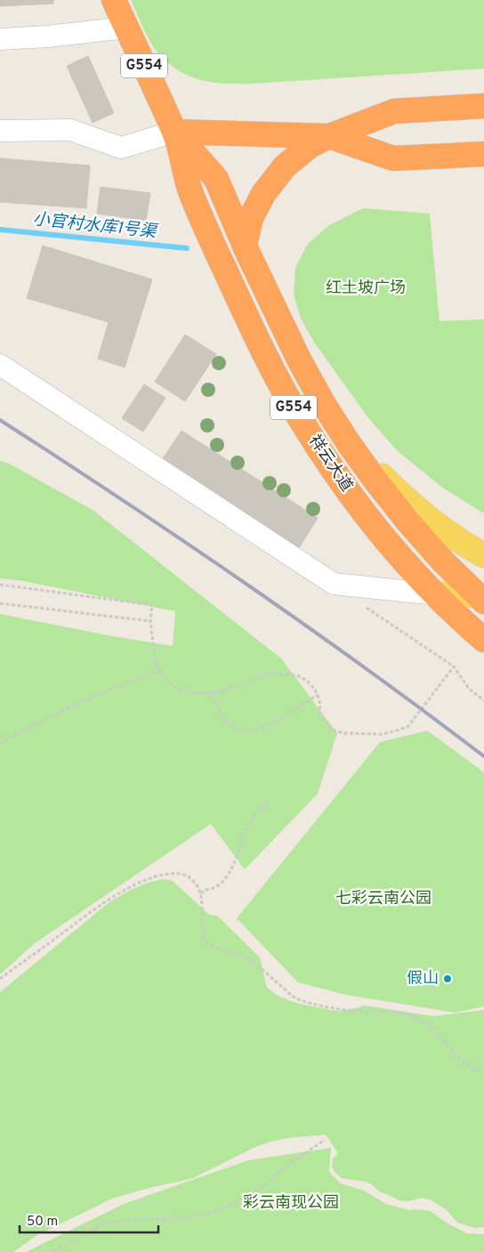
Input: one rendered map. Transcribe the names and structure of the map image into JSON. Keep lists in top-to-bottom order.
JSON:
{
  "streets": {
    "highway": ["G554", "祥云大道"]
  },
  "water": ["小官村水库1号渠"],
  "parks": ["红土坡广场", "七彩云南公园", "彩云南现公园"],
  "places": ["假山"],
  "scale_bar": "50 m"
}
